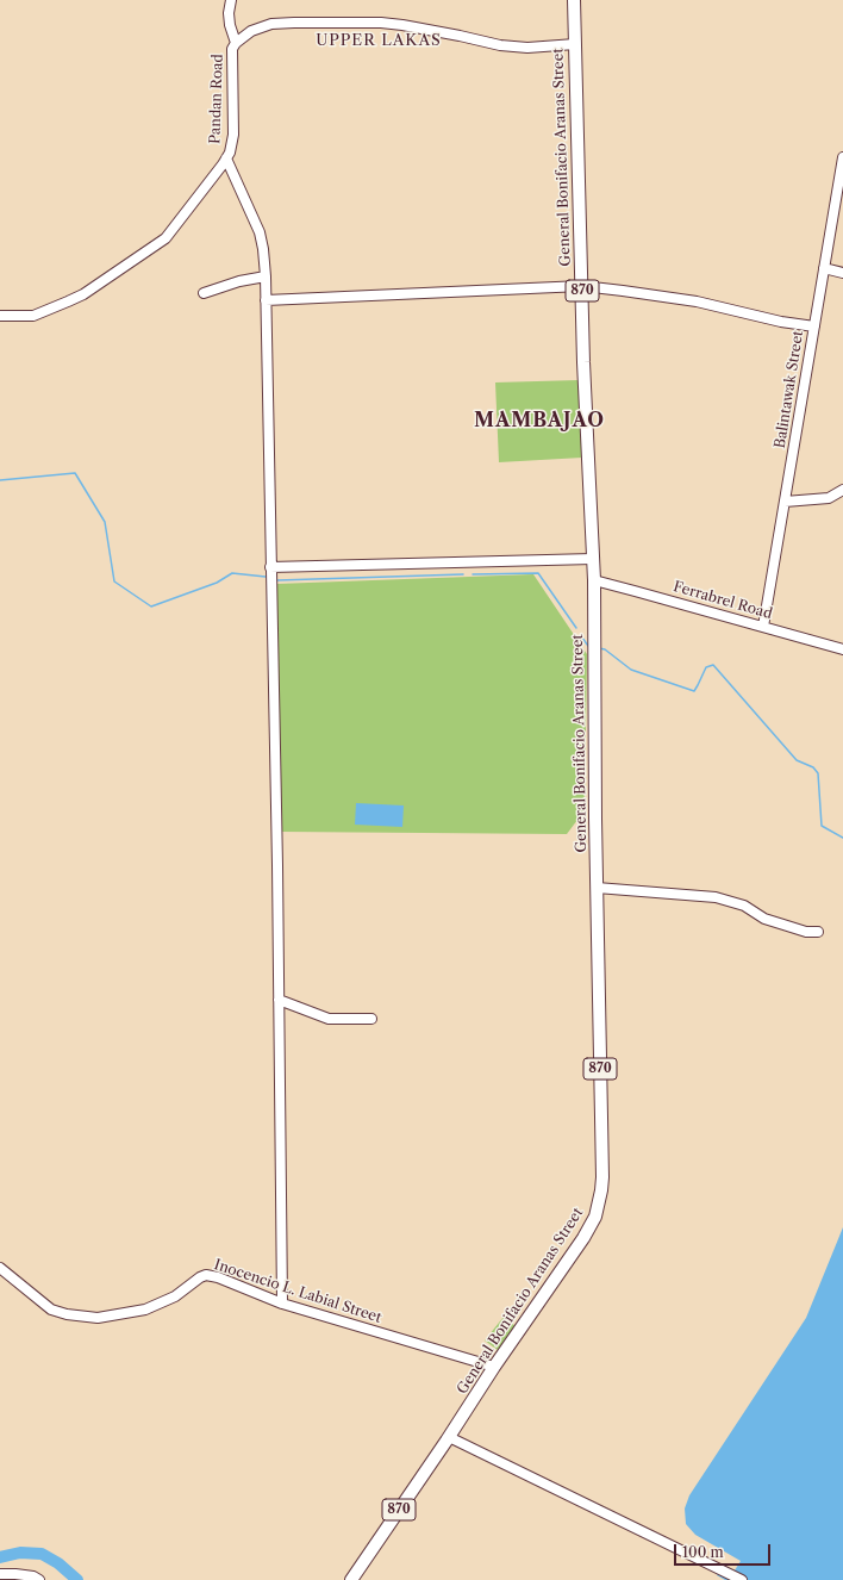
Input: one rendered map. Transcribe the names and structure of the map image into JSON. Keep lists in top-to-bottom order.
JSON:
{
  "streets": {
    "main road": ["General Bonifacio Aranas Street", "870"],
    "street": [
      "Pandan Road",
      "Balintawak Street",
      "Ferrabrel Road",
      "Inocencio L. Labial Street"
    ]
  },
  "crossings": [
    ["Pandan Road", "General Bonifacio Aranas Street"],
    ["General Bonifacio Aranas Street", "870"],
    ["General Bonifacio Aranas Street", "Ferrabrel Road"],
    ["General Bonifacio Aranas Street", "Inocencio L. Labial Street"],
    ["Balintawak Street", "Ferrabrel Road"]
  ],
  "districts": ["UPPER LAKAS", "MAMBAJAO"],
  "scale_bar": "100 m"
}
